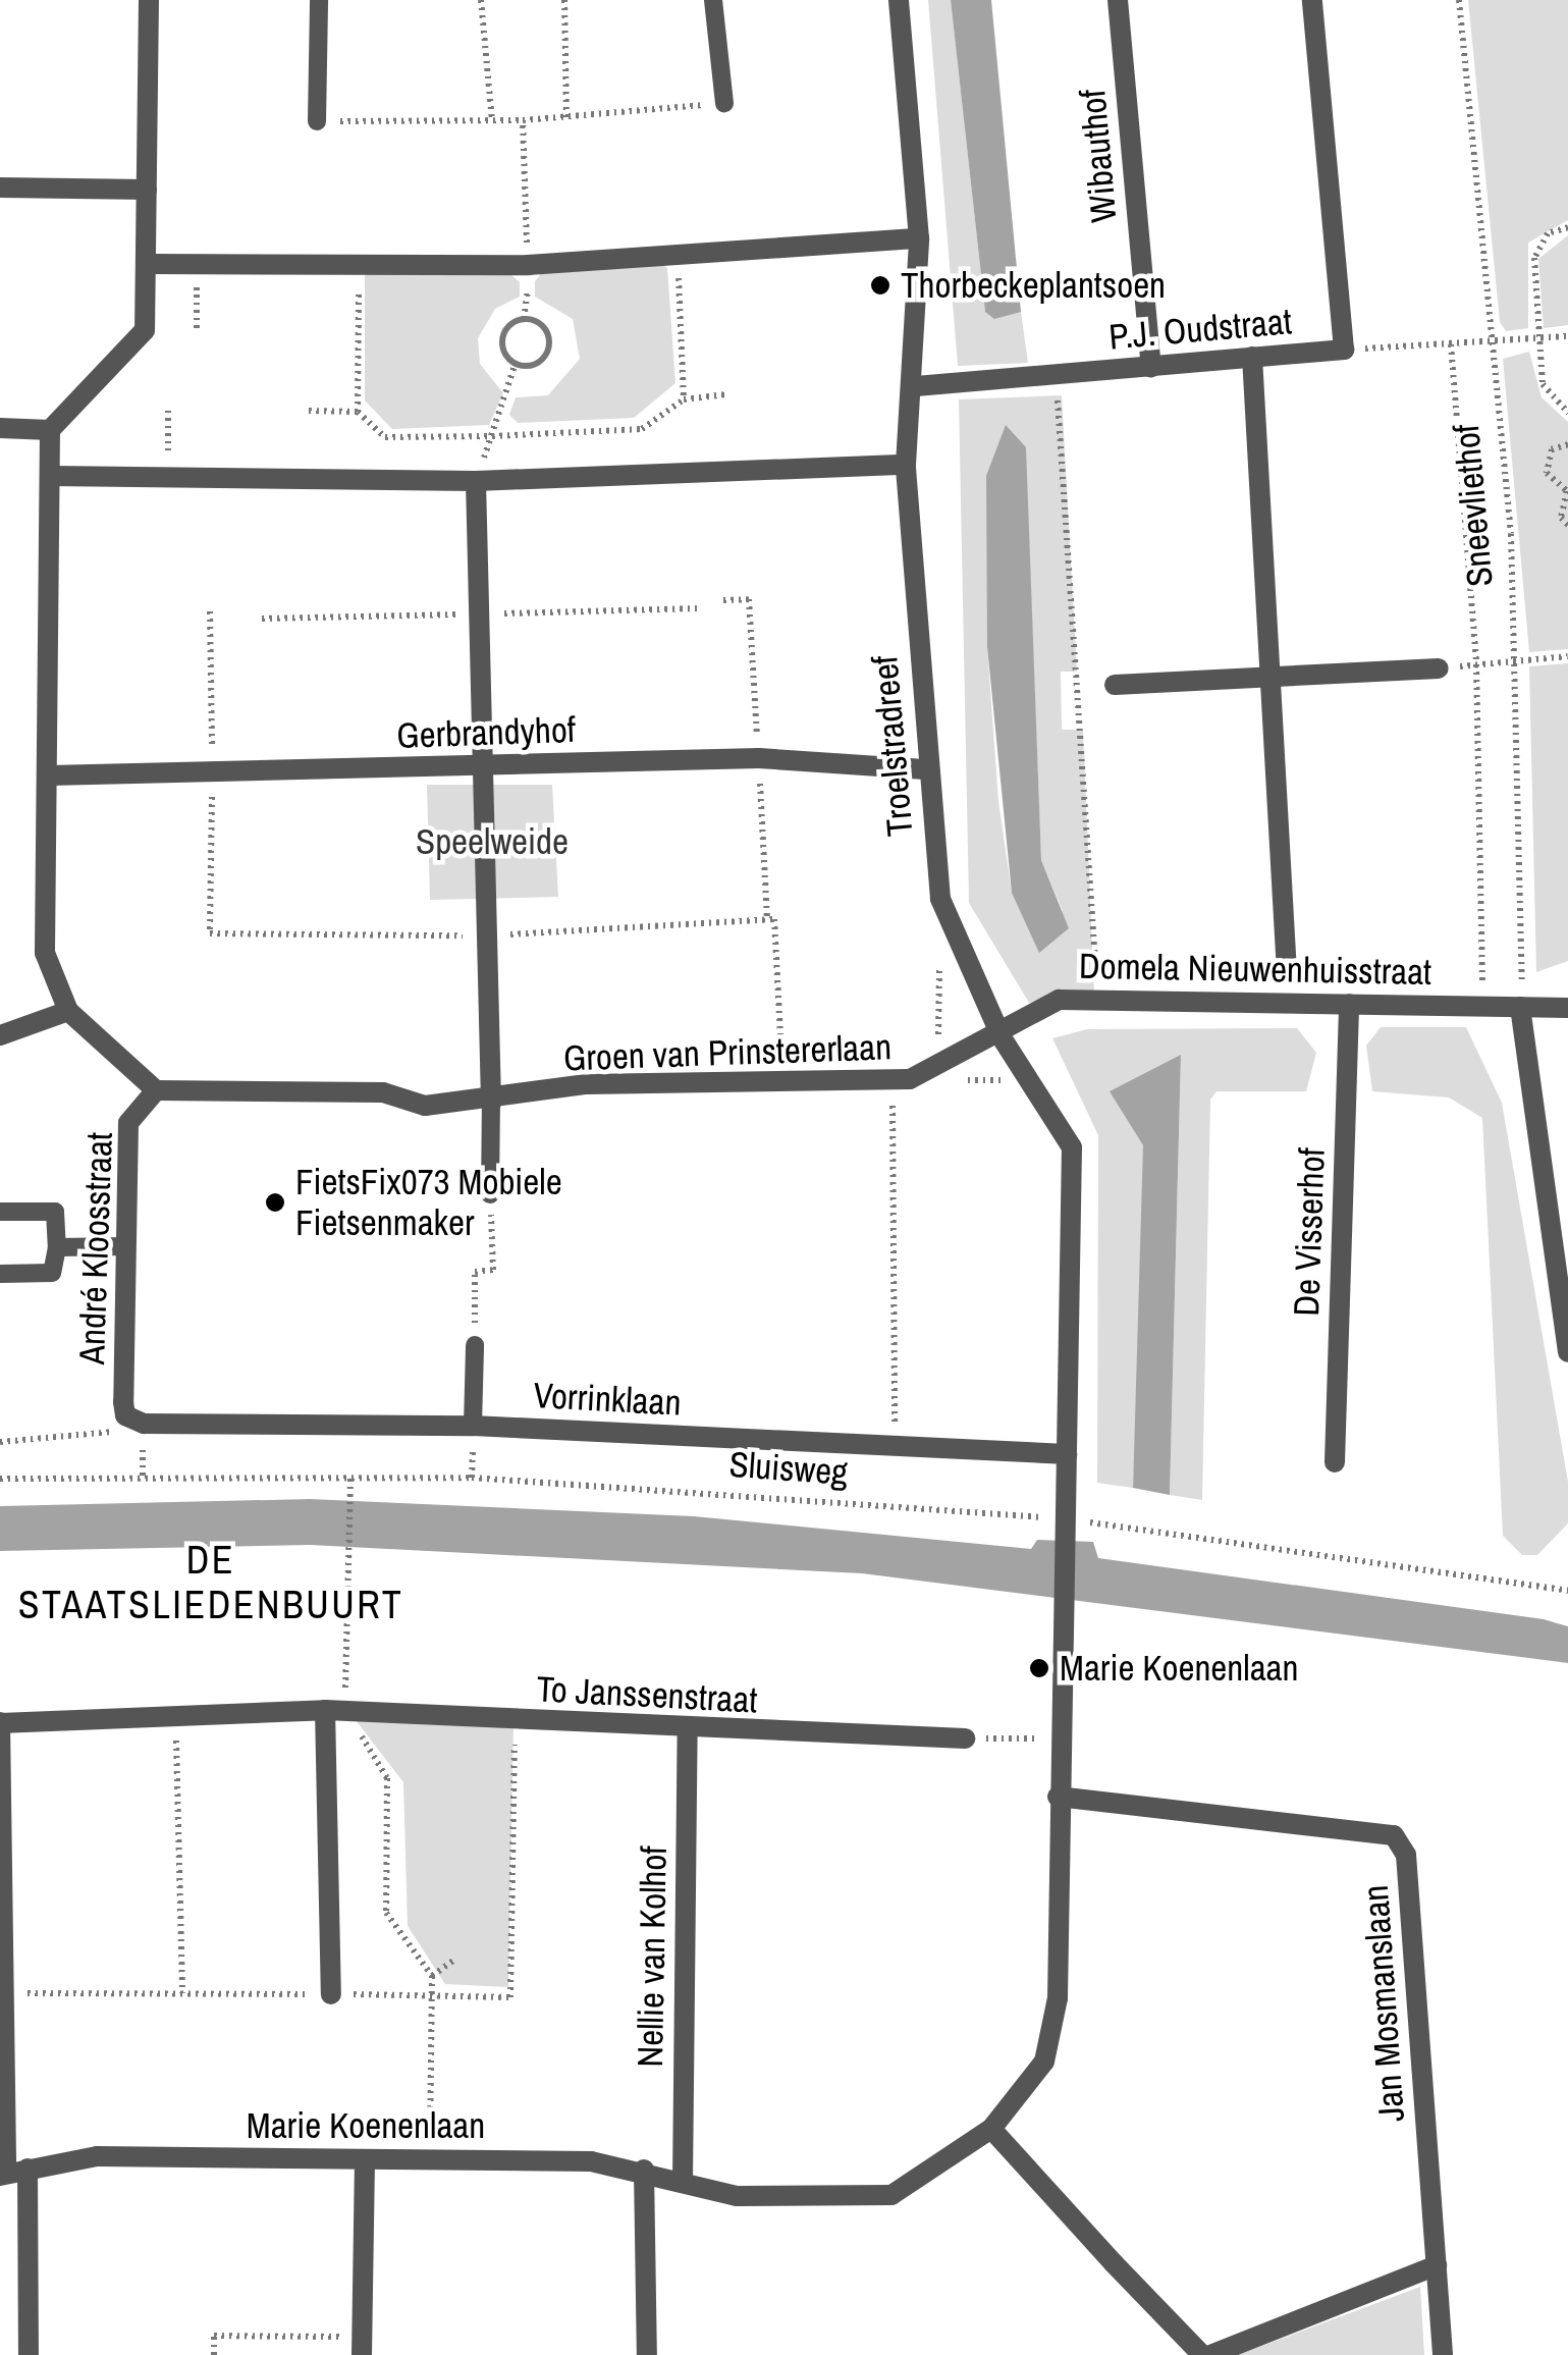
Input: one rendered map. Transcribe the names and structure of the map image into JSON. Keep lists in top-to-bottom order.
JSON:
{
  "streets": {
    "street": [
      "Wibauthof",
      "P.J. Oudstraat",
      "Gerbrandyhof",
      "Troelstradreef",
      "Domela Nieuwenhuisstraat",
      "Groen van Prinstererlaan",
      "De Visserhof",
      "André Kloosstraat",
      "Vorrinklaan",
      "To Janssenstraat",
      "Nellie van Kolhof",
      "Jan Mosmanslaan",
      "Marie Koenenlaan"
    ],
    "path": ["Sneevliethof", "Sluisweg"]
  },
  "crossings": [
    ["Wibauthof", "P.J. Oudstraat"],
    ["P.J. Oudstraat", "Sneevliethof"],
    ["P.J. Oudstraat", "Troelstradreef"],
    ["Sneevliethof", "Domela Nieuwenhuisstraat"],
    ["Gerbrandyhof", "Troelstradreef"],
    ["Troelstradreef", "Domela Nieuwenhuisstraat"],
    ["Troelstradreef", "Groen van Prinstererlaan"],
    ["Troelstradreef", "Vorrinklaan"],
    ["Troelstradreef", "Marie Koenenlaan"],
    ["Domela Nieuwenhuisstraat", "Groen van Prinstererlaan"],
    ["Domela Nieuwenhuisstraat", "De Visserhof"],
    ["Groen van Prinstererlaan", "André Kloosstraat"],
    ["André Kloosstraat", "Vorrinklaan"],
    ["Vorrinklaan", "Marie Koenenlaan"],
    ["Sluisweg", "Marie Koenenlaan"],
    ["To Janssenstraat", "Nellie van Kolhof"],
    ["Nellie van Kolhof", "Marie Koenenlaan"],
    ["Jan Mosmanslaan", "Marie Koenenlaan"]
  ],
  "districts": ["DE STAATSLIEDENBUURT"],
  "parks": ["Speelweide"],
  "places": ["Thorbeckeplantsoen", "FietsFix073 Mobiele Fietsenmaker", "Marie Koenenlaan"]
}
